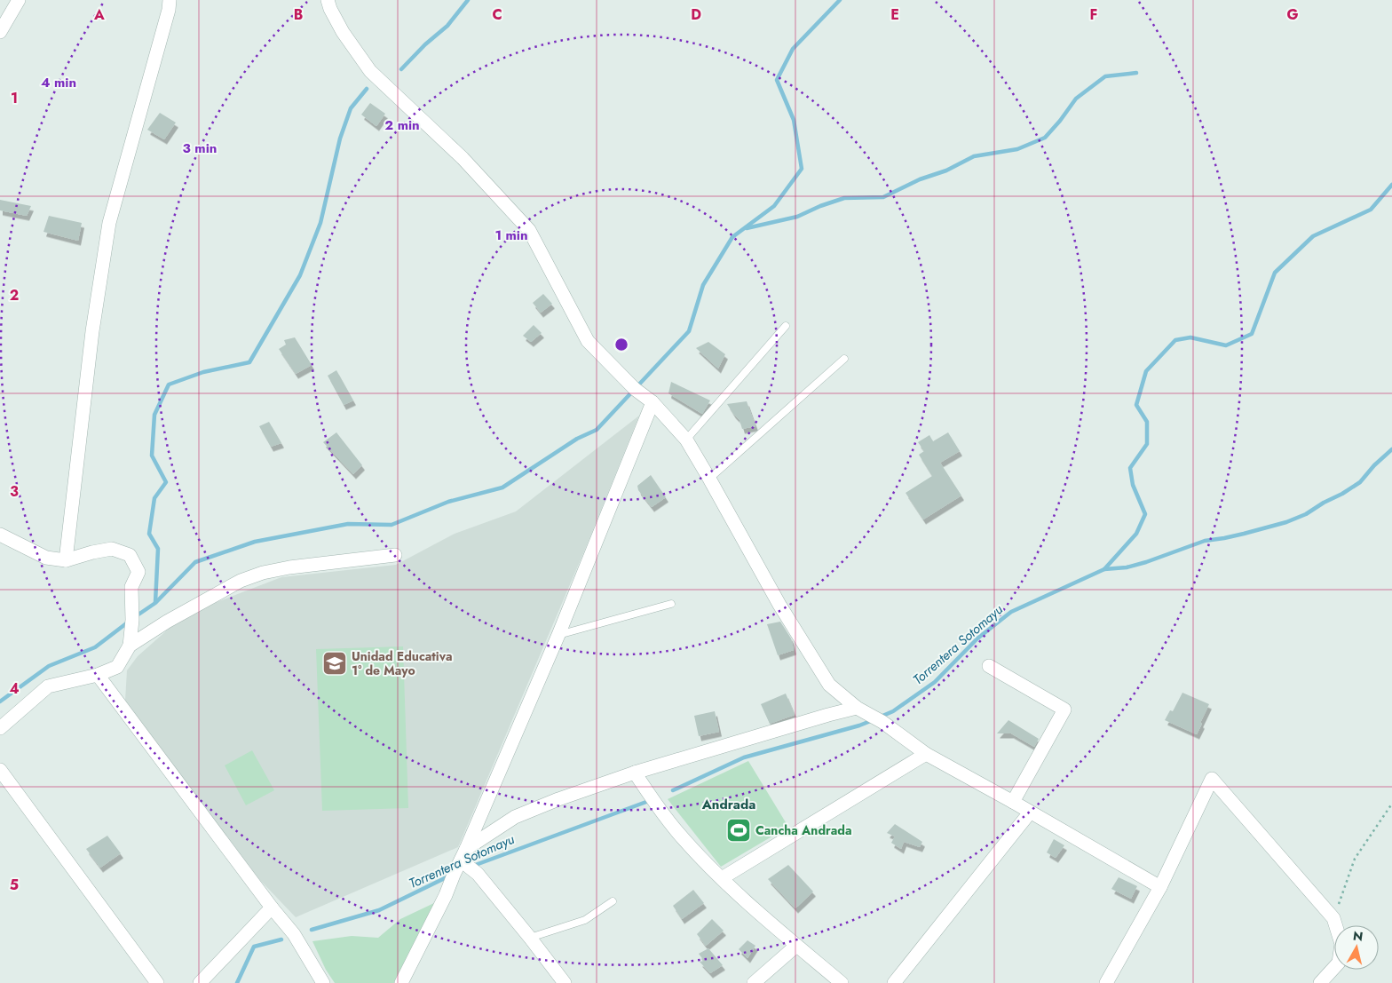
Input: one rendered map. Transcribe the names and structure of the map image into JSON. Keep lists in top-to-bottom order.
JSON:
{
  "districts": ["Andrada"],
  "water": ["Torrentera Sotomayu"],
  "places": {
    "school or university": ["Unidad Educativa 1° de Mayo"],
    "sports": ["Cancha Andrada"]
  },
  "north": "top",
  "grid": {
    "columns": [
      "A",
      "B",
      "C",
      "D",
      "E",
      "F",
      "G"
    ],
    "rows": [
      "1",
      "2",
      "3",
      "4",
      "5"
    ]
  },
  "rings": [
    "4 min",
    "2 min",
    "3 min",
    "1 min"
  ]
}
